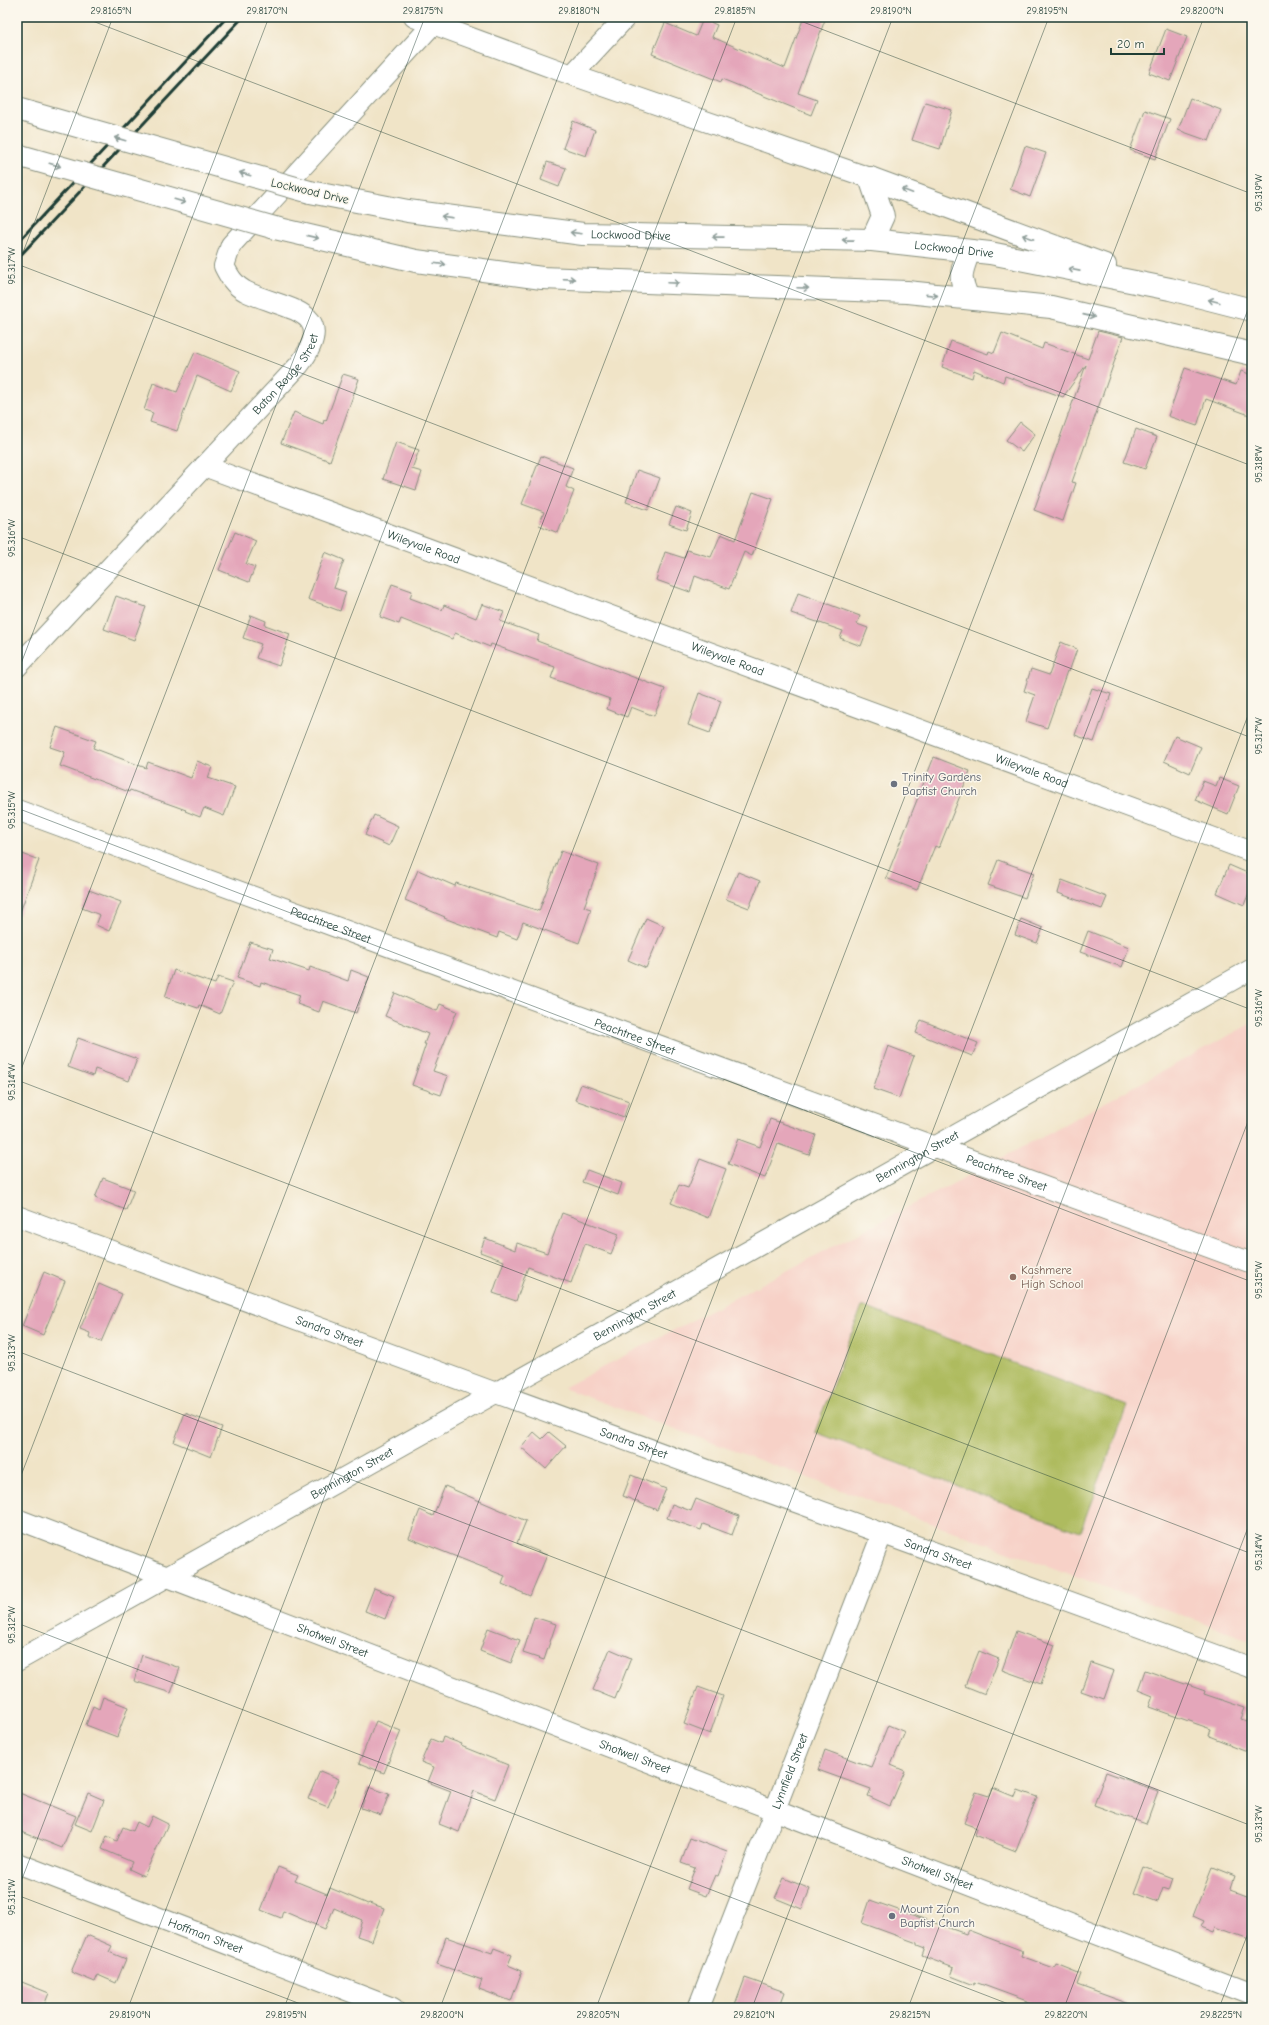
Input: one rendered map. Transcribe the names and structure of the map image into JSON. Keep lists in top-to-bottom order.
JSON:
{
  "streets": {
    "main road": ["Lockwood Drive"],
    "street": [
      "Baton Rouge Street",
      "Wileyvale Road",
      "Peachtree Street",
      "Bennington Street",
      "Sandra Street",
      "Shotwell Street",
      "Lynnfield Street",
      "Hoffman Street"
    ]
  },
  "crossings": [
    ["Baton Rouge Street", "Wileyvale Road"],
    ["Peachtree Street", "Bennington Street"],
    ["Bennington Street", "Sandra Street"],
    ["Bennington Street", "Shotwell Street"],
    ["Sandra Street", "Lynnfield Street"],
    ["Shotwell Street", "Lynnfield Street"]
  ],
  "places": ["Trinity Gardens Baptist Church", "Kashmere High School", "Mount Zion Baptist Church"],
  "scale_bar": "20 m",
  "coordinates": [
    "29.8165°N",
    "29.8170°N",
    "29.8175°N",
    "29.8180°N",
    "29.8185°N",
    "29.8190°N",
    "29.8195°N",
    "29.8200°N",
    "95.319°W",
    "95.317°W",
    "95.318°W",
    "95.316°W",
    "95.315°W",
    "95.314°W",
    "95.313°W",
    "95.312°W",
    "95.311°W",
    "29.8205°N",
    "29.8210°N",
    "29.8215°N",
    "29.8220°N",
    "29.8225°N"
  ]
}
